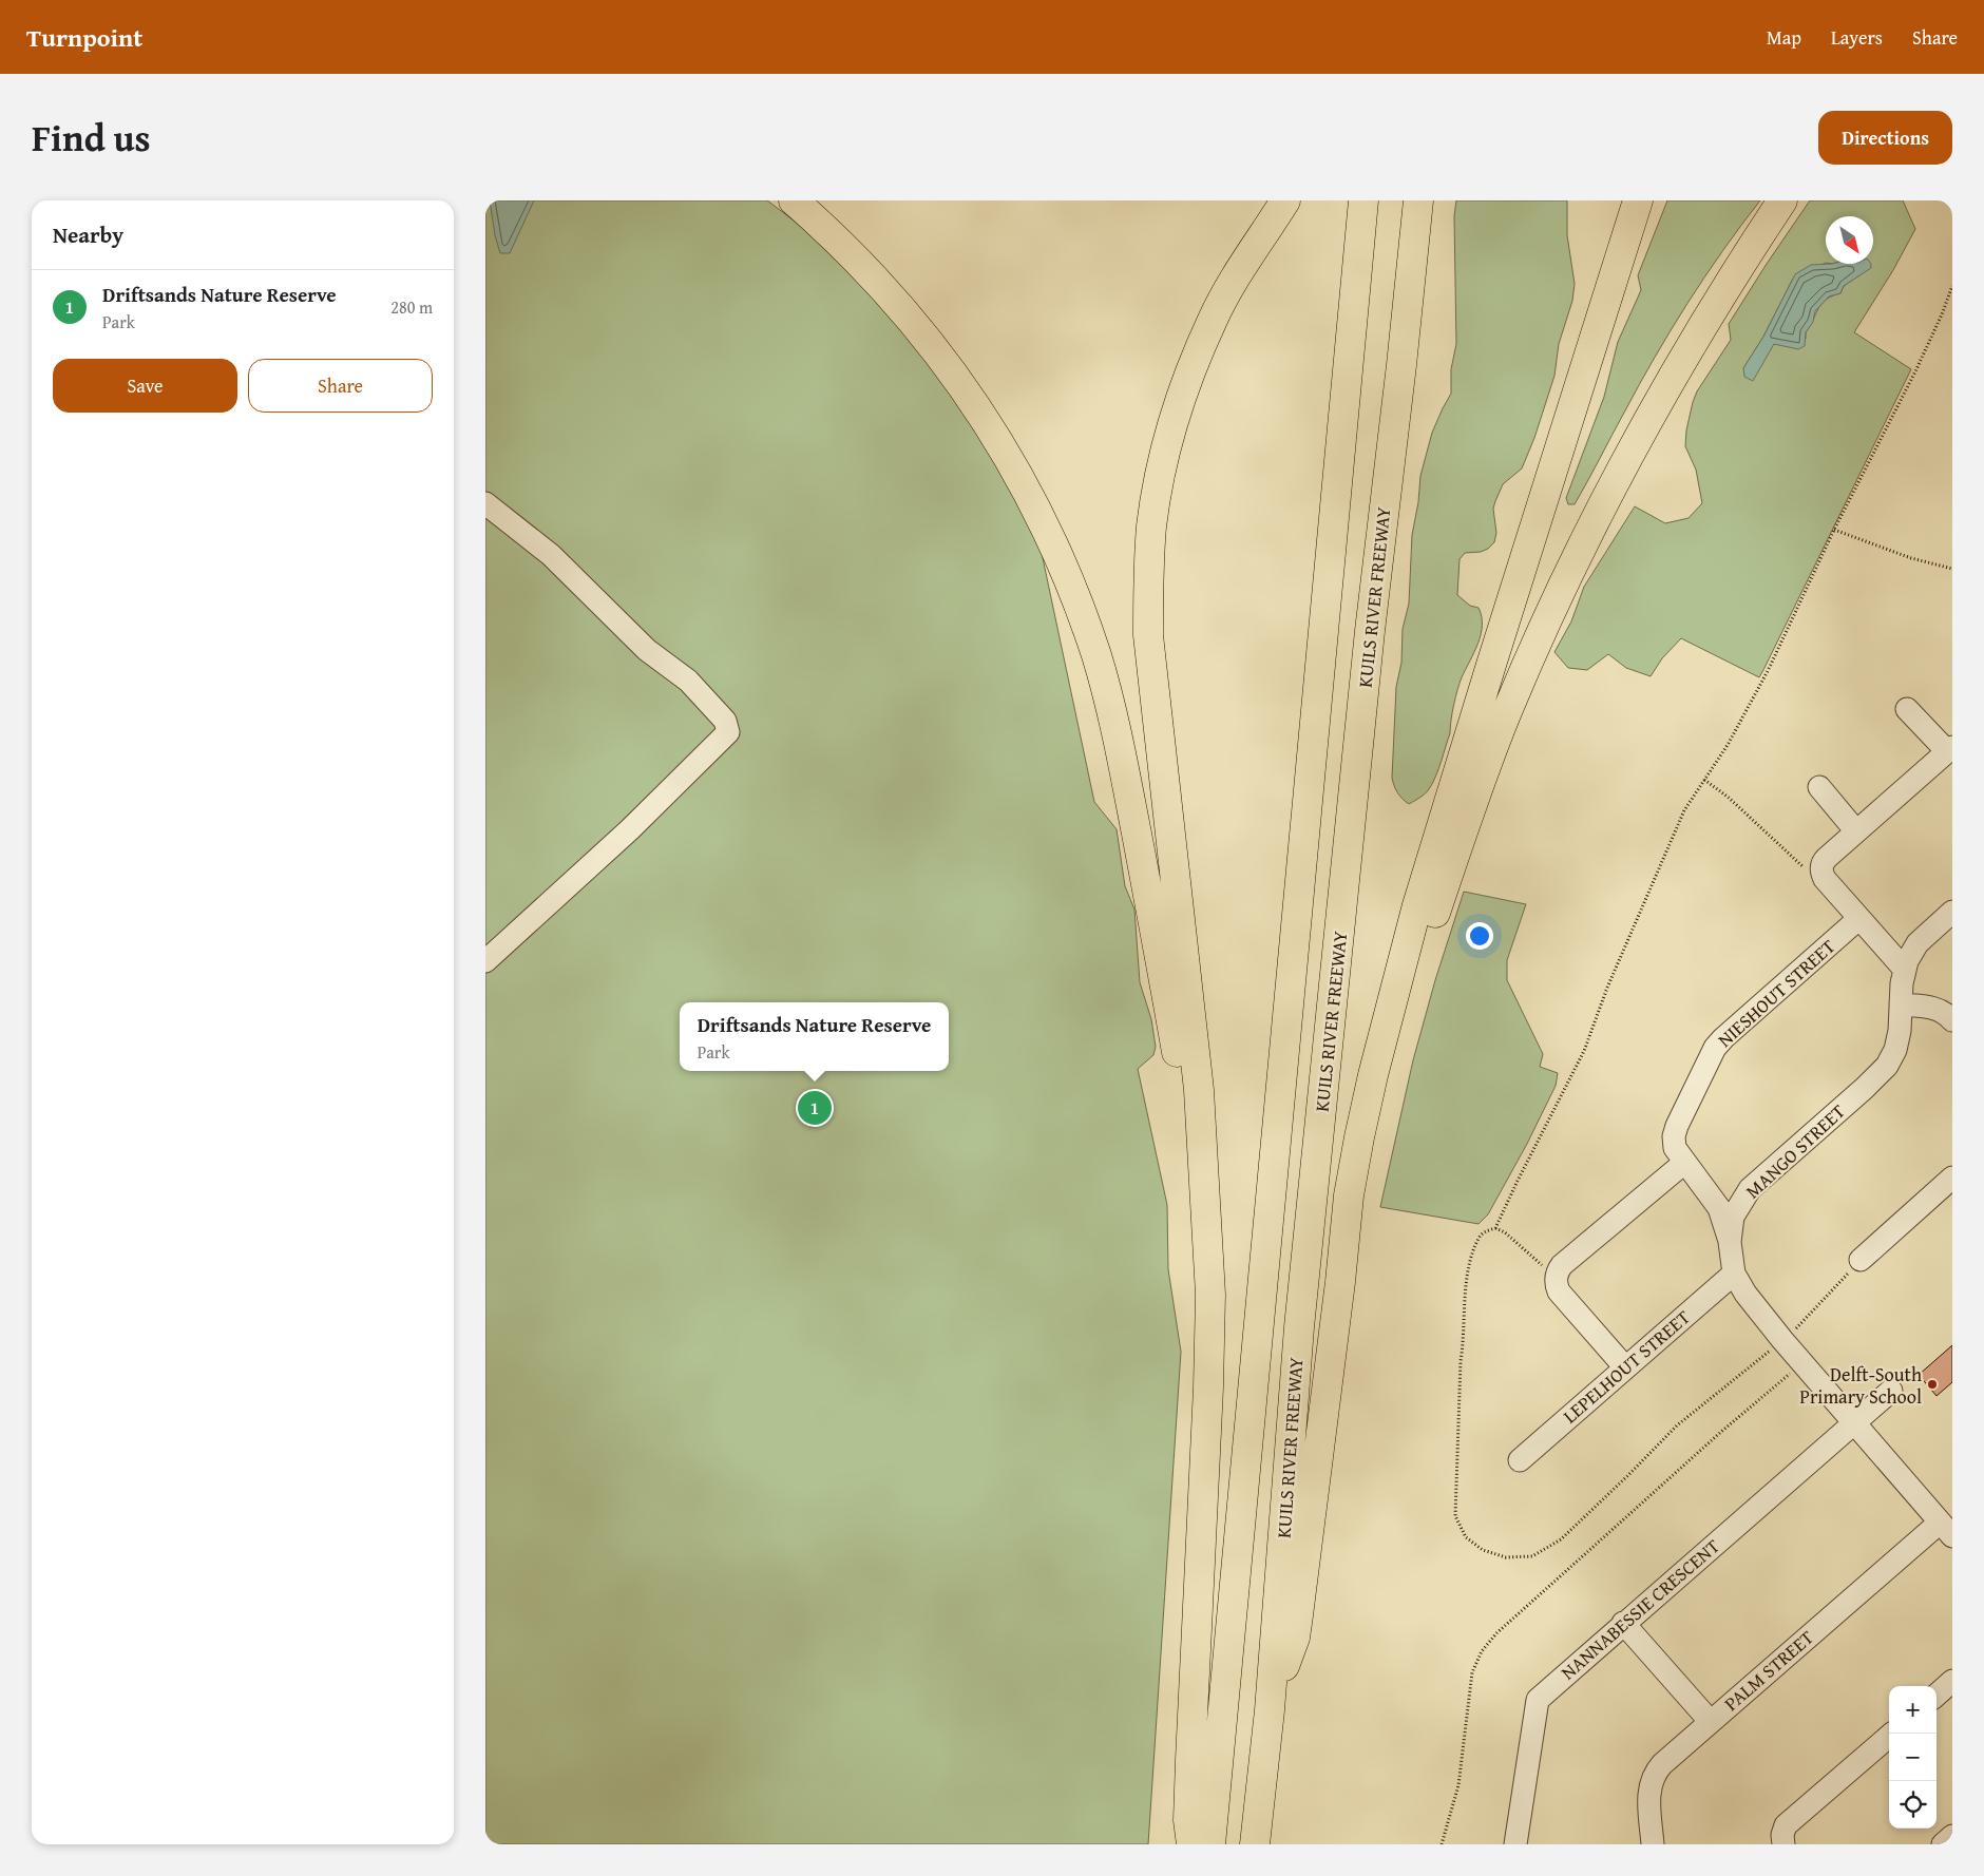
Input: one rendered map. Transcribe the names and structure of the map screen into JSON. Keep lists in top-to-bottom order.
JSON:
{
  "streets": {
    "highway": ["KUILS RIVER FREEWAY"],
    "street": [
      "NIESHOUT STREET",
      "MANGO STREET",
      "LEPELHOUT STREET",
      "NANNABESSIE CRESCENT",
      "PALM STREET"
    ]
  },
  "crossings": [
    ["NIESHOUT STREET", "MANGO STREET"],
    ["MANGO STREET", "LEPELHOUT STREET"],
    ["MANGO STREET", "NANNABESSIE CRESCENT"],
    ["MANGO STREET", "PALM STREET"]
  ],
  "places": ["Delft-South Primary School"],
  "north": "bottom right",
  "page": {
    "header": "Turnpoint",
    "nav": ["Map", "Layers", "Share"],
    "title": "Find us",
    "buttons": [
      "Directions",
      ["Save", "Share"]
    ],
    "heading": "Nearby",
    "list": [
      {
        "mark": "1",
        "name": "Driftsands Nature Reserve",
        "note": "Park",
        "value": "280 m"
      }
    ],
    "popup": ["Driftsands Nature Reserve", "Park"],
    "pins": "1",
    "map_buttons": ["+", "−"]
  }
}
